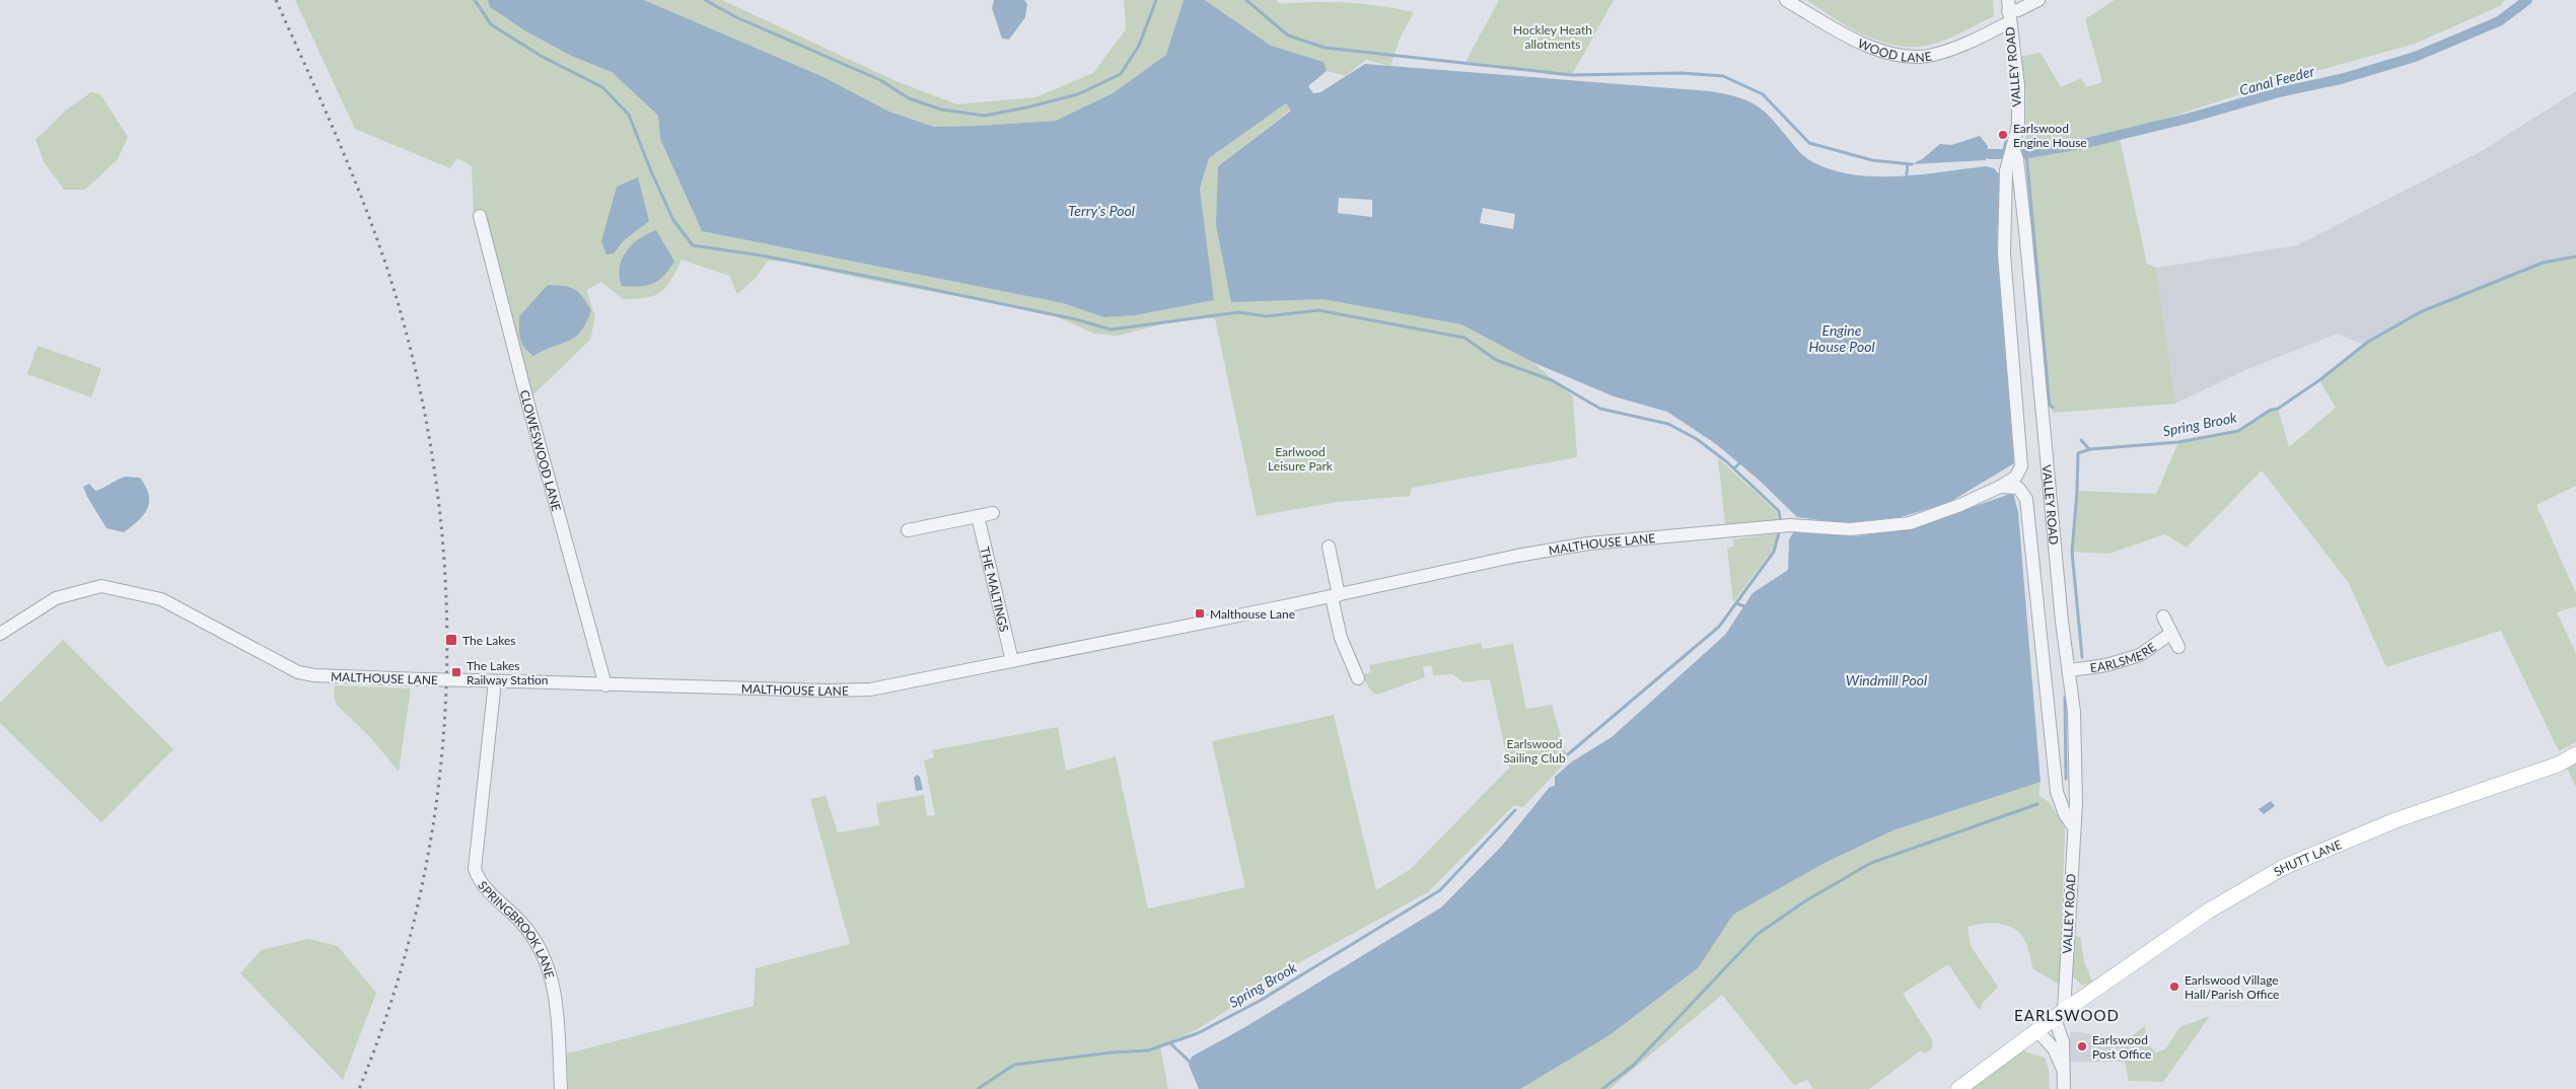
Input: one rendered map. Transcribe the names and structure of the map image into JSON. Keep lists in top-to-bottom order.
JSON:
{
  "streets": {
    "main road": ["SHUTT LANE"],
    "street": [
      "WOOD LANE",
      "VALLEY ROAD",
      "CLOWESWOOD LANE",
      "MALTHOUSE LANE",
      "THE MALTINGS",
      "EARLSMERE",
      "SPRINGBROOK LANE"
    ]
  },
  "crossings": [
    ["WOOD LANE", "VALLEY ROAD"],
    ["VALLEY ROAD", "MALTHOUSE LANE"],
    ["VALLEY ROAD", "EARLSMERE"],
    ["VALLEY ROAD", "SHUTT LANE"],
    ["CLOWESWOOD LANE", "MALTHOUSE LANE"],
    ["MALTHOUSE LANE", "THE MALTINGS"],
    ["MALTHOUSE LANE", "SPRINGBROOK LANE"]
  ],
  "districts": ["EARLSWOOD"],
  "water": [
    "Canal Feeder",
    "Terry's Pool",
    "Engine House Pool",
    "Spring Brook",
    "Windmill Pool"
  ],
  "parks": ["Hockley Heath allotments", "Earlwood Leisure Park", "Earlswood Sailing Club"],
  "places": {
    "other": ["Earlswood Engine House", "Earlswood Village Hall/Parish Office", "Earlswood Post Office"],
    "transit": ["Malthouse Lane", "The Lakes", "The Lakes Railway Station"]
  }
}
